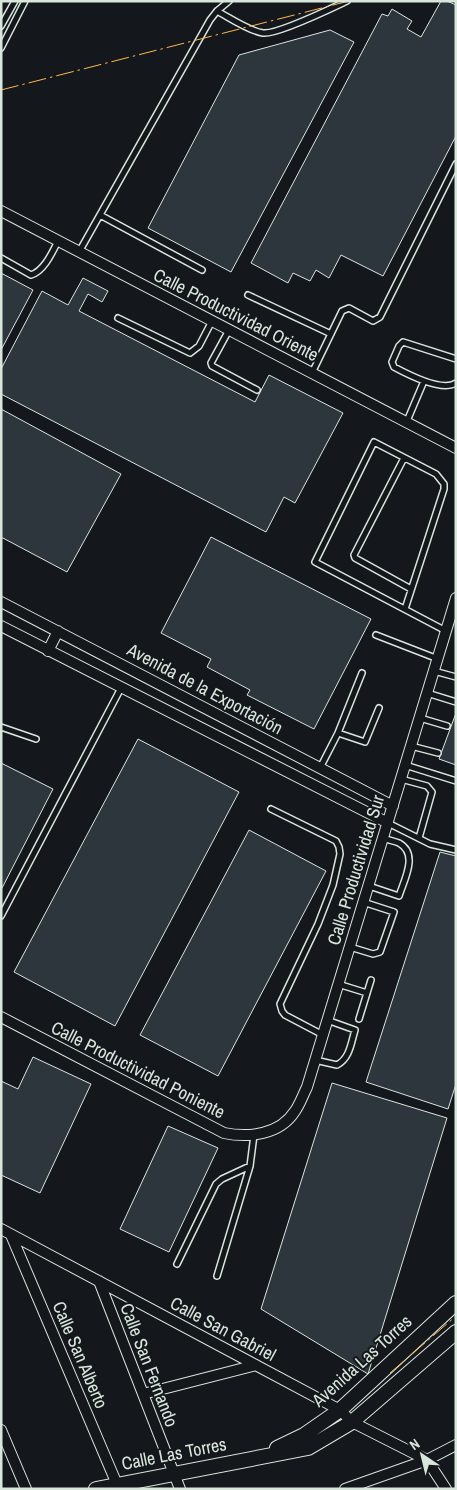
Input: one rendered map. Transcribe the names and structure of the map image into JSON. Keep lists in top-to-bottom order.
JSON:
{
  "streets": {
    "street": [
      "Calle Productividad Oriente",
      "Avenida de la Exportación",
      "Calle Productividad Sur",
      "Calle Productividad Poniente",
      "Calle San Gabriel",
      "Calle San Alberto",
      "Avenida Las Torres",
      "Calle San Fernando",
      "Calle Las Torres"
    ]
  },
  "crossings": [
    ["Avenida de la Exportación", "Calle Productividad Sur"],
    ["Calle Productividad Sur", "Calle Productividad Poniente"],
    ["Calle San Gabriel", "Calle San Alberto"],
    ["Calle San Gabriel", "Avenida Las Torres"],
    ["Calle San Gabriel", "Calle San Fernando"],
    ["Calle San Alberto", "Calle Las Torres"],
    ["Avenida Las Torres", "Calle Las Torres"],
    ["Calle San Fernando", "Calle Las Torres"]
  ],
  "north": "top left"
}
